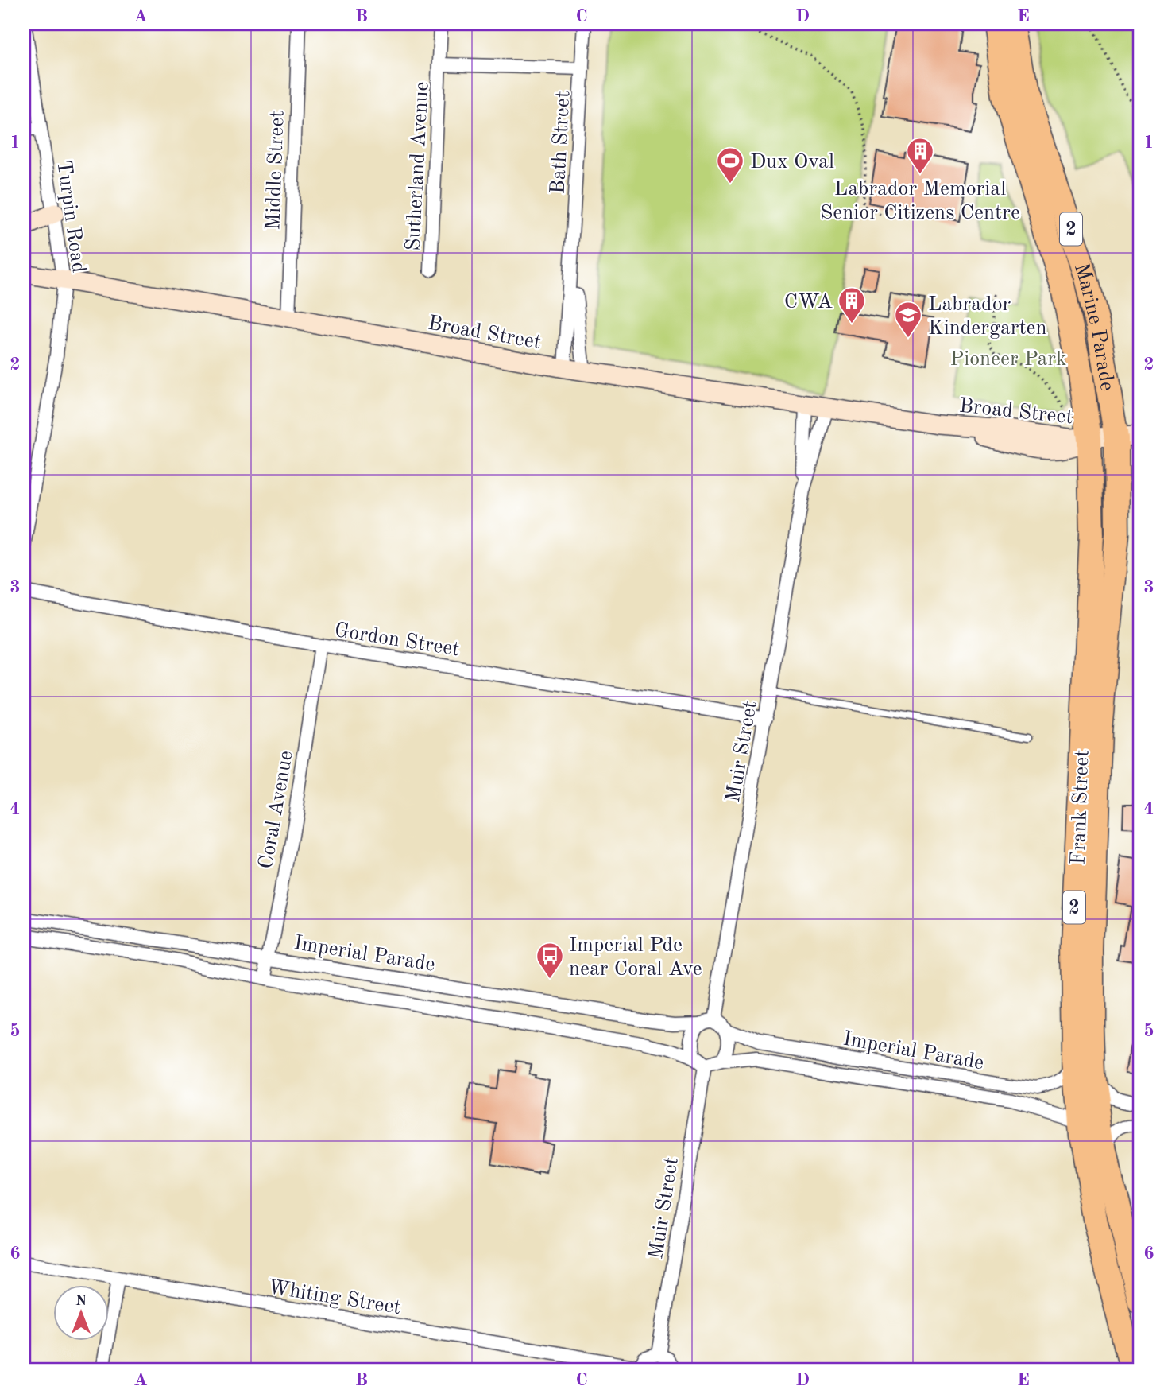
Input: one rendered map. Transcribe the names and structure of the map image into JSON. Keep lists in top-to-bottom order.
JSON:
{
  "streets": {
    "highway": ["2", "Marine Parade", "Frank Street"],
    "street": [
      "Bath Street",
      "Sutherland Avenue",
      "Middle Street",
      "Turpin Road",
      "Broad Street",
      "Gordon Street",
      "Muir Street",
      "Coral Avenue",
      "Imperial Parade",
      "Whiting Street"
    ]
  },
  "crossings": [
    ["Bath Street", "Sutherland Avenue"],
    ["Bath Street", "Broad Street"],
    ["Middle Street", "Broad Street"],
    ["Turpin Road", "Broad Street"],
    ["Marine Parade", "Broad Street"],
    ["Marine Parade", "Frank Street"],
    ["Broad Street", "Muir Street"],
    ["Broad Street", "Frank Street"],
    ["Gordon Street", "Muir Street"],
    ["Gordon Street", "Coral Avenue"],
    ["Muir Street", "Imperial Parade"],
    ["Frank Street", "Imperial Parade"],
    ["Coral Avenue", "Imperial Parade"]
  ],
  "parks": ["Pioneer Park"],
  "places": {
    "building": ["Labrador Memorial Senior Citizens Centre", "CWA"],
    "sports": ["Dux Oval"],
    "school or university": ["Labrador Kindergarten"],
    "bus stop": ["Imperial Pde near Coral Ave"]
  },
  "north": "top",
  "grid": {
    "columns": [
      "A",
      "B",
      "C",
      "D",
      "E"
    ],
    "rows": [
      "1",
      "2",
      "3",
      "4",
      "5",
      "6"
    ]
  }
}
